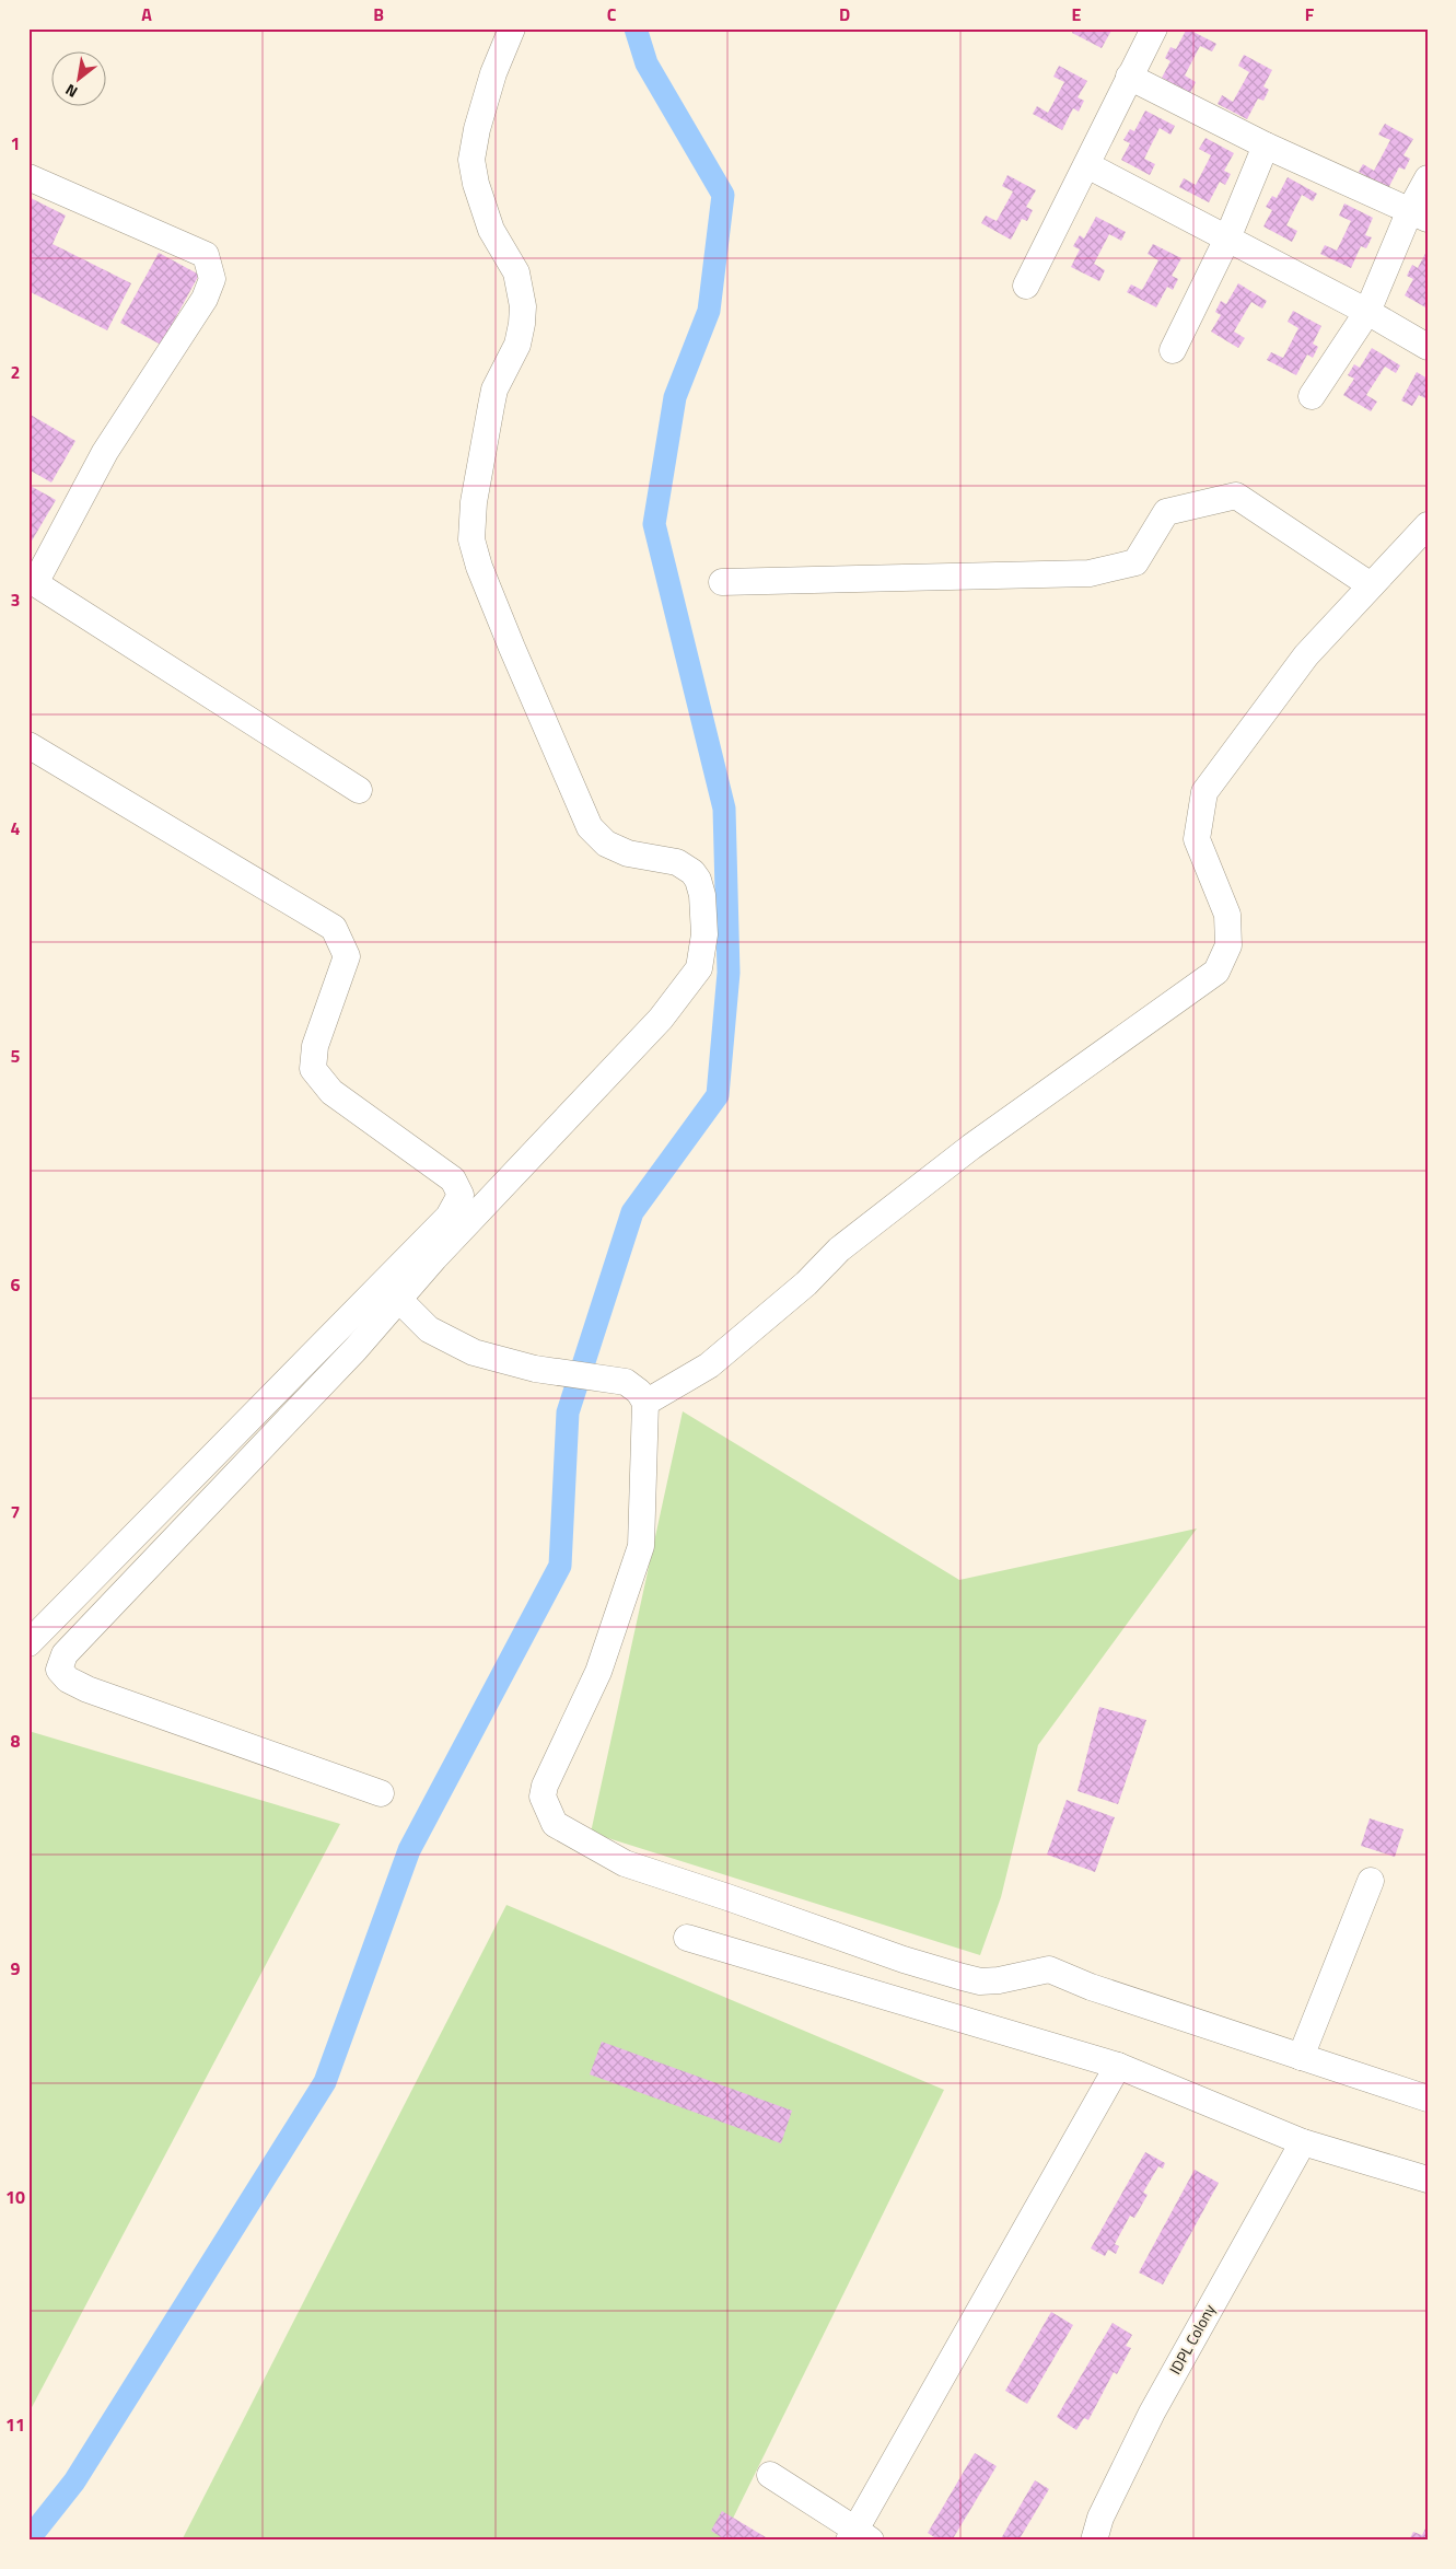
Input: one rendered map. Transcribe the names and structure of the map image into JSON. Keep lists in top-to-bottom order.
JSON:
{
  "streets": {
    "street": ["IDPL Colony"]
  },
  "north": "bottom left",
  "grid": {
    "columns": [
      "A",
      "B",
      "C",
      "D",
      "E",
      "F"
    ],
    "rows": [
      "1",
      "2",
      "3",
      "4",
      "5",
      "6",
      "7",
      "8",
      "9",
      "10",
      "11"
    ]
  }
}
